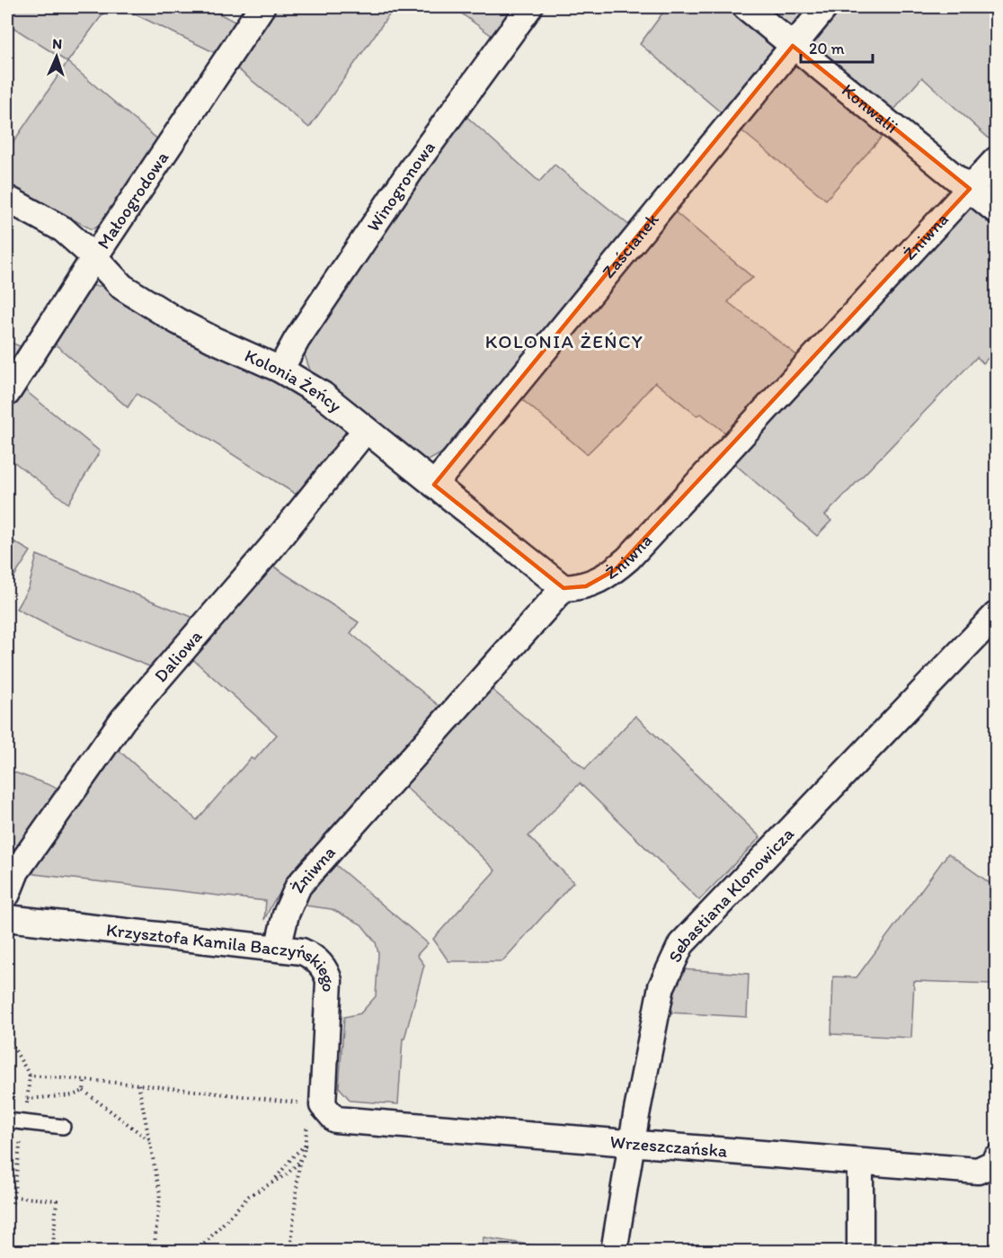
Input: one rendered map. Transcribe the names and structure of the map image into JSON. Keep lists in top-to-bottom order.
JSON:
{
  "streets": {
    "street": [
      "Konwalii",
      "Winogronowa",
      "Małoogrodowa",
      "Żniwna",
      "Zaścianek",
      "Kolonia Żeńcy",
      "Daliowa",
      "Sebastiana Klonowicza",
      "Krzysztofa Kamila Baczyńskiego",
      "Wrzeszczańska"
    ]
  },
  "crossings": [
    ["Konwalii", "Żniwna"],
    ["Konwalii", "Zaścianek"],
    ["Winogronowa", "Kolonia Żeńcy"],
    ["Małoogrodowa", "Kolonia Żeńcy"],
    ["Żniwna", "Kolonia Żeńcy"],
    ["Żniwna", "Krzysztofa Kamila Baczyńskiego"],
    ["Zaścianek", "Kolonia Żeńcy"],
    ["Kolonia Żeńcy", "Daliowa"],
    ["Sebastiana Klonowicza", "Wrzeszczańska"],
    ["Krzysztofa Kamila Baczyńskiego", "Wrzeszczańska"]
  ],
  "districts": ["KOLONIA ŻEŃCY"],
  "scale_bar": "20 m",
  "north": "top"
}
